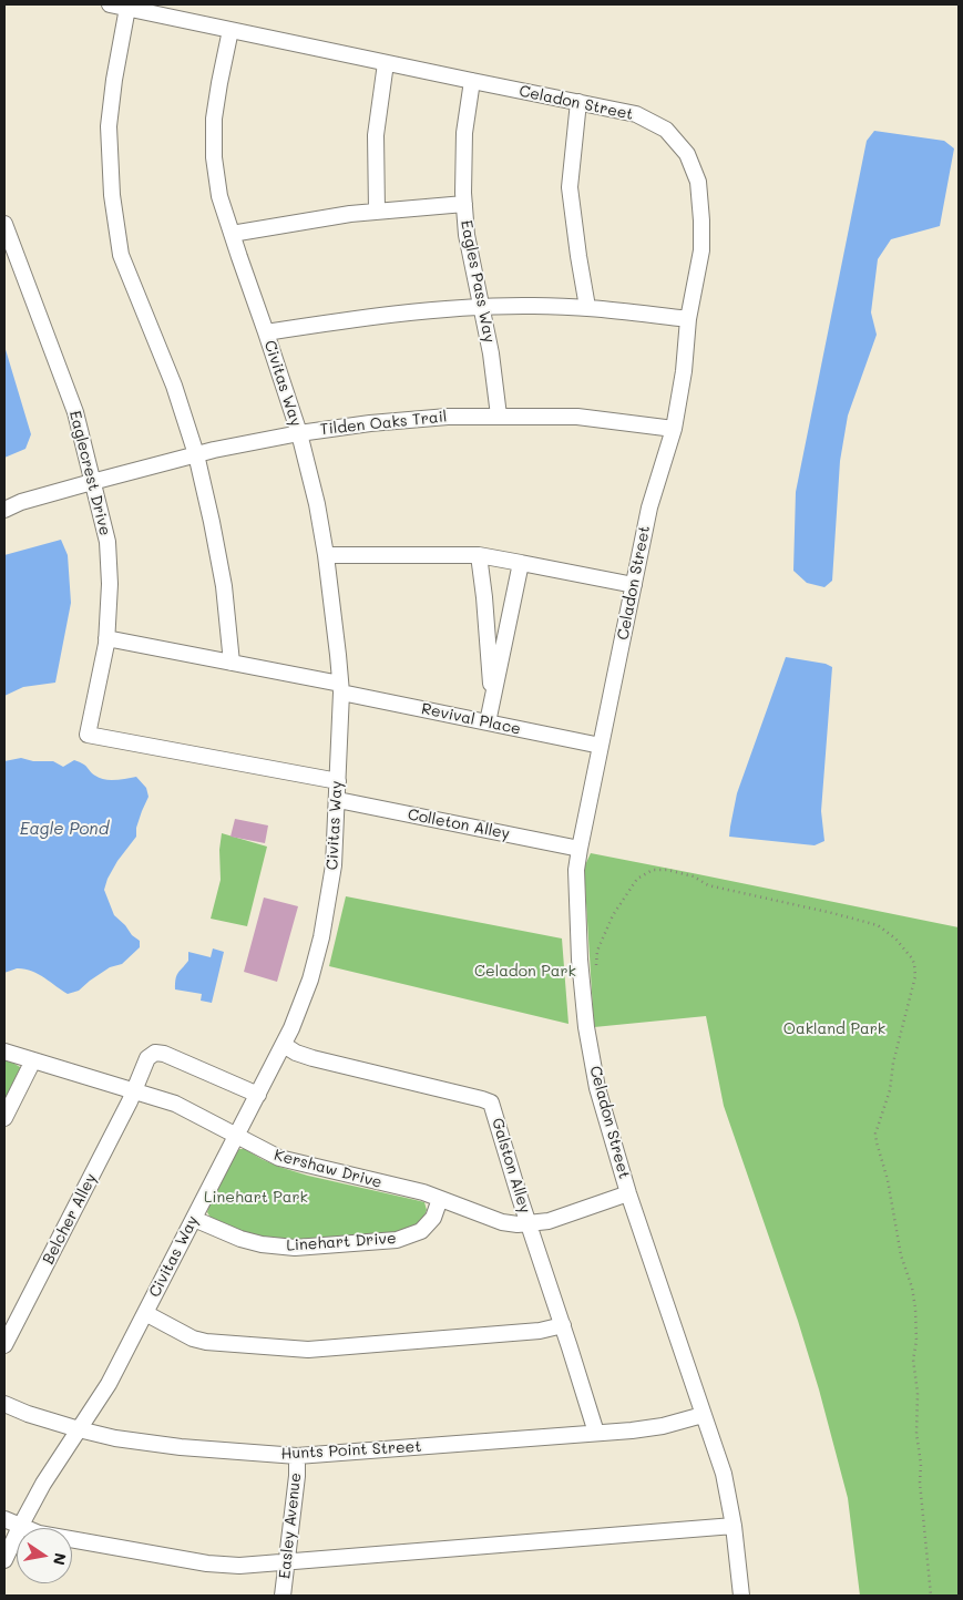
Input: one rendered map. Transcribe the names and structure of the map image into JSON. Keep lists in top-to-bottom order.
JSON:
{
  "streets": {
    "street": [
      "Celadon Street",
      "Eagles Pass Way",
      "Civitas Way",
      "Tilden Oaks Trail",
      "Eaglecrest Drive",
      "Revival Place",
      "Colleton Alley",
      "Galston Alley",
      "Kershaw Drive",
      "Belcher Alley",
      "Linehart Drive",
      "Hunts Point Street",
      "Easley Avenue"
    ]
  },
  "crossings": [
    ["Celadon Street", "Eagles Pass Way"],
    ["Celadon Street", "Civitas Way"],
    ["Celadon Street", "Tilden Oaks Trail"],
    ["Celadon Street", "Revival Place"],
    ["Celadon Street", "Colleton Alley"],
    ["Celadon Street", "Kershaw Drive"],
    ["Celadon Street", "Hunts Point Street"],
    ["Eagles Pass Way", "Tilden Oaks Trail"],
    ["Civitas Way", "Tilden Oaks Trail"],
    ["Civitas Way", "Eaglecrest Drive"],
    ["Civitas Way", "Revival Place"],
    ["Civitas Way", "Colleton Alley"],
    ["Civitas Way", "Galston Alley"],
    ["Civitas Way", "Kershaw Drive"],
    ["Civitas Way", "Belcher Alley"],
    ["Civitas Way", "Linehart Drive"],
    ["Civitas Way", "Hunts Point Street"],
    ["Tilden Oaks Trail", "Eaglecrest Drive"],
    ["Eaglecrest Drive", "Revival Place"],
    ["Galston Alley", "Kershaw Drive"],
    ["Galston Alley", "Hunts Point Street"],
    ["Kershaw Drive", "Belcher Alley"],
    ["Kershaw Drive", "Linehart Drive"],
    ["Hunts Point Street", "Easley Avenue"]
  ],
  "water": ["Eagle Pond"],
  "parks": ["Celadon Park", "Oakland Park", "Linehart Park"],
  "north": "right"
}
